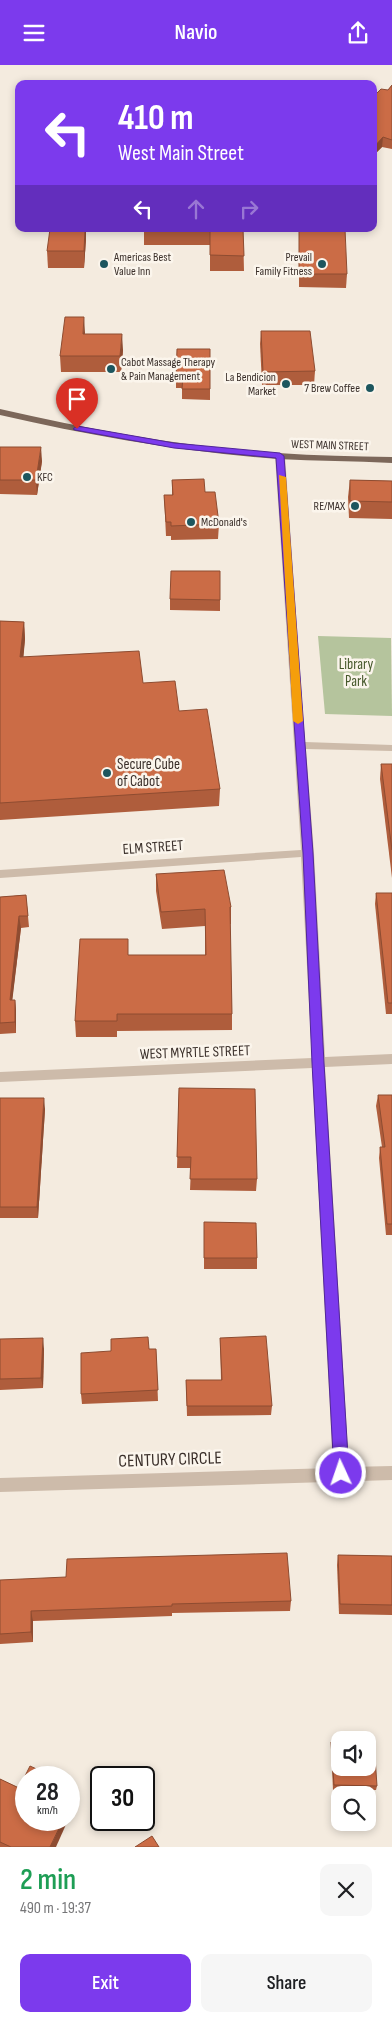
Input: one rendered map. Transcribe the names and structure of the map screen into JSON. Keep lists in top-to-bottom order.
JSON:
{
  "streets": {
    "main road": ["WEST MAIN STREET"],
    "street": ["ELM STREET", "WEST MYRTLE STREET", "CENTURY CIRCLE"]
  },
  "parks": ["Library Park"],
  "places": [
    "Americas Best Value Inn",
    "Prevail Family Fitness",
    "Cabot Massage Therapy & Pain Management",
    "La Bendicion Market",
    "7 Brew Coffee",
    "KFC",
    "RE/MAX",
    "McDonald's",
    "Secure Cube of Cabot"
  ],
  "page": {
    "header": "Navio",
    "turn": ["410 m", "West Main Street"],
    "speed": "28 km/h",
    "limit": "30",
    "heading": ["2 min", "490 m · 19:37"],
    "buttons": ["Exit", "Share"]
  }
}
